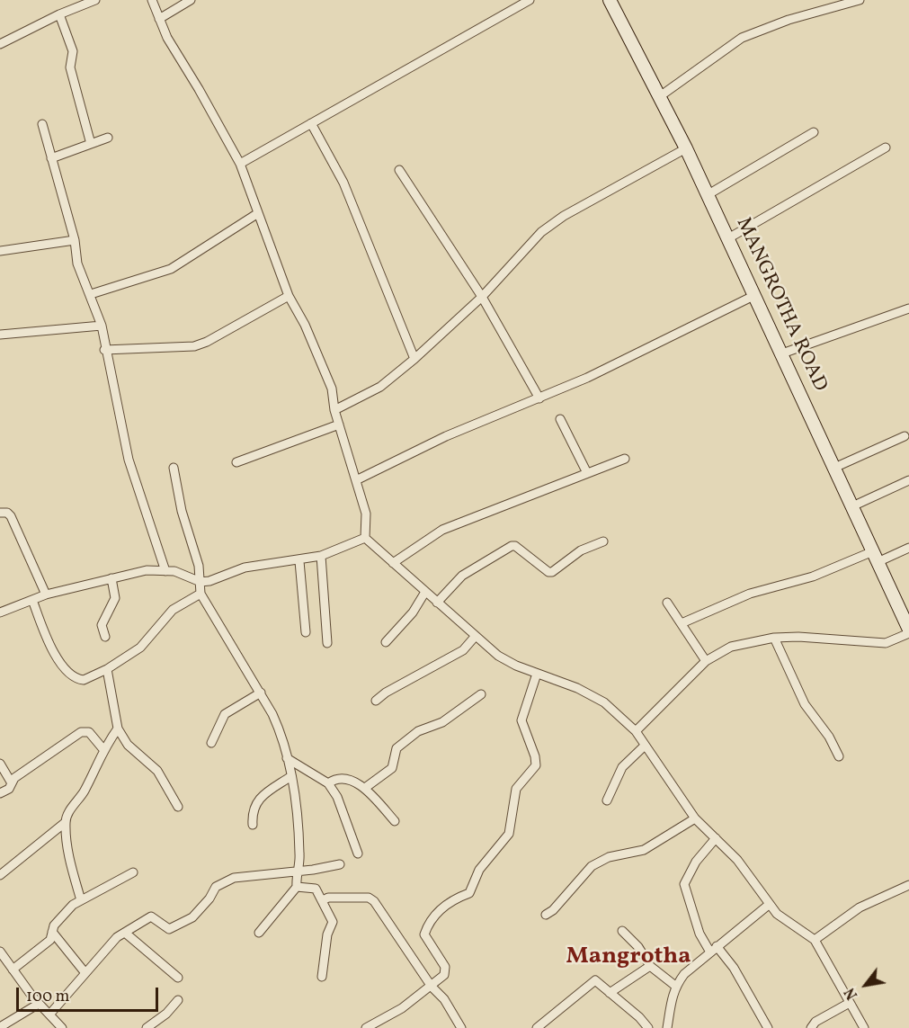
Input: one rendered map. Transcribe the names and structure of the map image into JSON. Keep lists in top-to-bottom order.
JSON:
{
  "streets": {
    "main road": ["MANGROTHA ROAD"]
  },
  "districts": ["Mangrotha"],
  "scale_bar": "100 m",
  "north": "bottom left"
}
